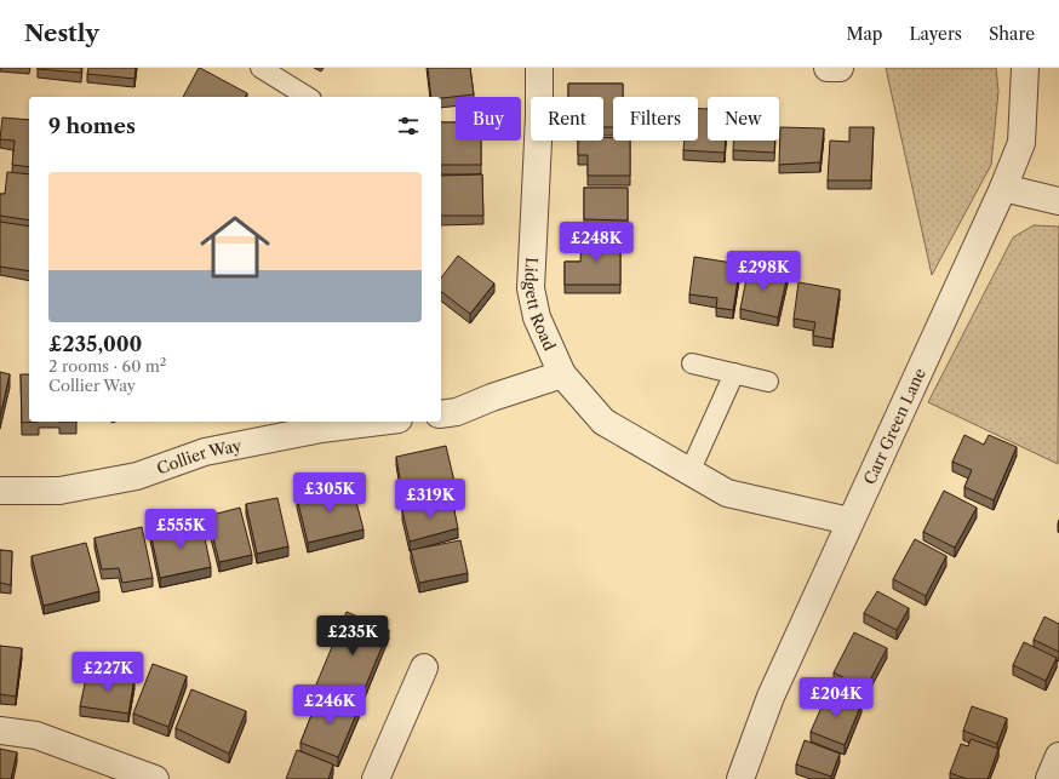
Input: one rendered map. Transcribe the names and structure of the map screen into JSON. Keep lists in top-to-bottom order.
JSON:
{
  "streets": {
    "street": ["Lidgett Road", "Carr Green Lane", "Collier Way"]
  },
  "crossings": [
    ["Lidgett Road", "Carr Green Lane"]
  ],
  "page": {
    "header": "Nestly",
    "nav": ["Map", "Layers", "Share"],
    "chip": [
      "Buy",
      "Rent",
      "Filters",
      "New"
    ],
    "heading": "9 homes",
    "list": [
      {
        "name": "£235,000",
        "note": "2 rooms · 60 m² · Collier Way"
      }
    ],
    "price": [
      "£248K",
      "£298K",
      "£305K",
      "£319K",
      "£555K",
      "£235K",
      "£227K",
      "£204K",
      "£246K"
    ]
  }
}
